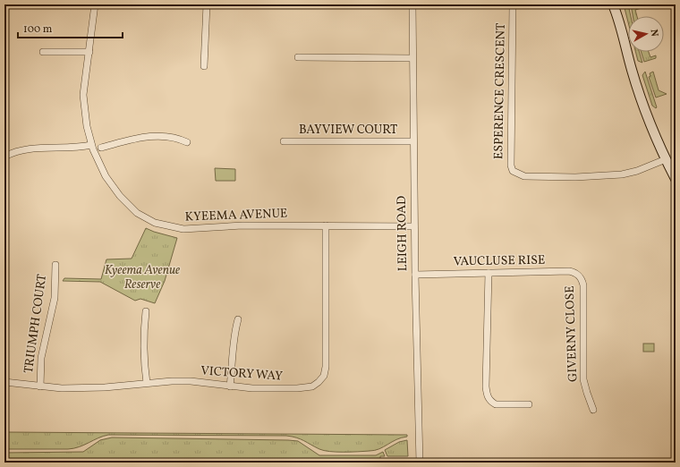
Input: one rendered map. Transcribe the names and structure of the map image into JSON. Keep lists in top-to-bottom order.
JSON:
{
  "streets": {
    "street": [
      "ESPERENCE CRESCENT",
      "BAYVIEW COURT",
      "KYEEMA AVENUE",
      "LEIGH ROAD",
      "VAUCLUSE RISE",
      "TRIUMPH COURT",
      "GIVERNY CLOSE",
      "VICTORY WAY"
    ]
  },
  "crossings": [
    ["BAYVIEW COURT", "LEIGH ROAD"],
    ["KYEEMA AVENUE", "LEIGH ROAD"],
    ["KYEEMA AVENUE", "VICTORY WAY"],
    ["LEIGH ROAD", "VAUCLUSE RISE"],
    ["VAUCLUSE RISE", "GIVERNY CLOSE"],
    ["TRIUMPH COURT", "VICTORY WAY"]
  ],
  "parks": ["Kyeema Avenue Reserve"],
  "scale_bar": "100 m",
  "north": "right"
}
